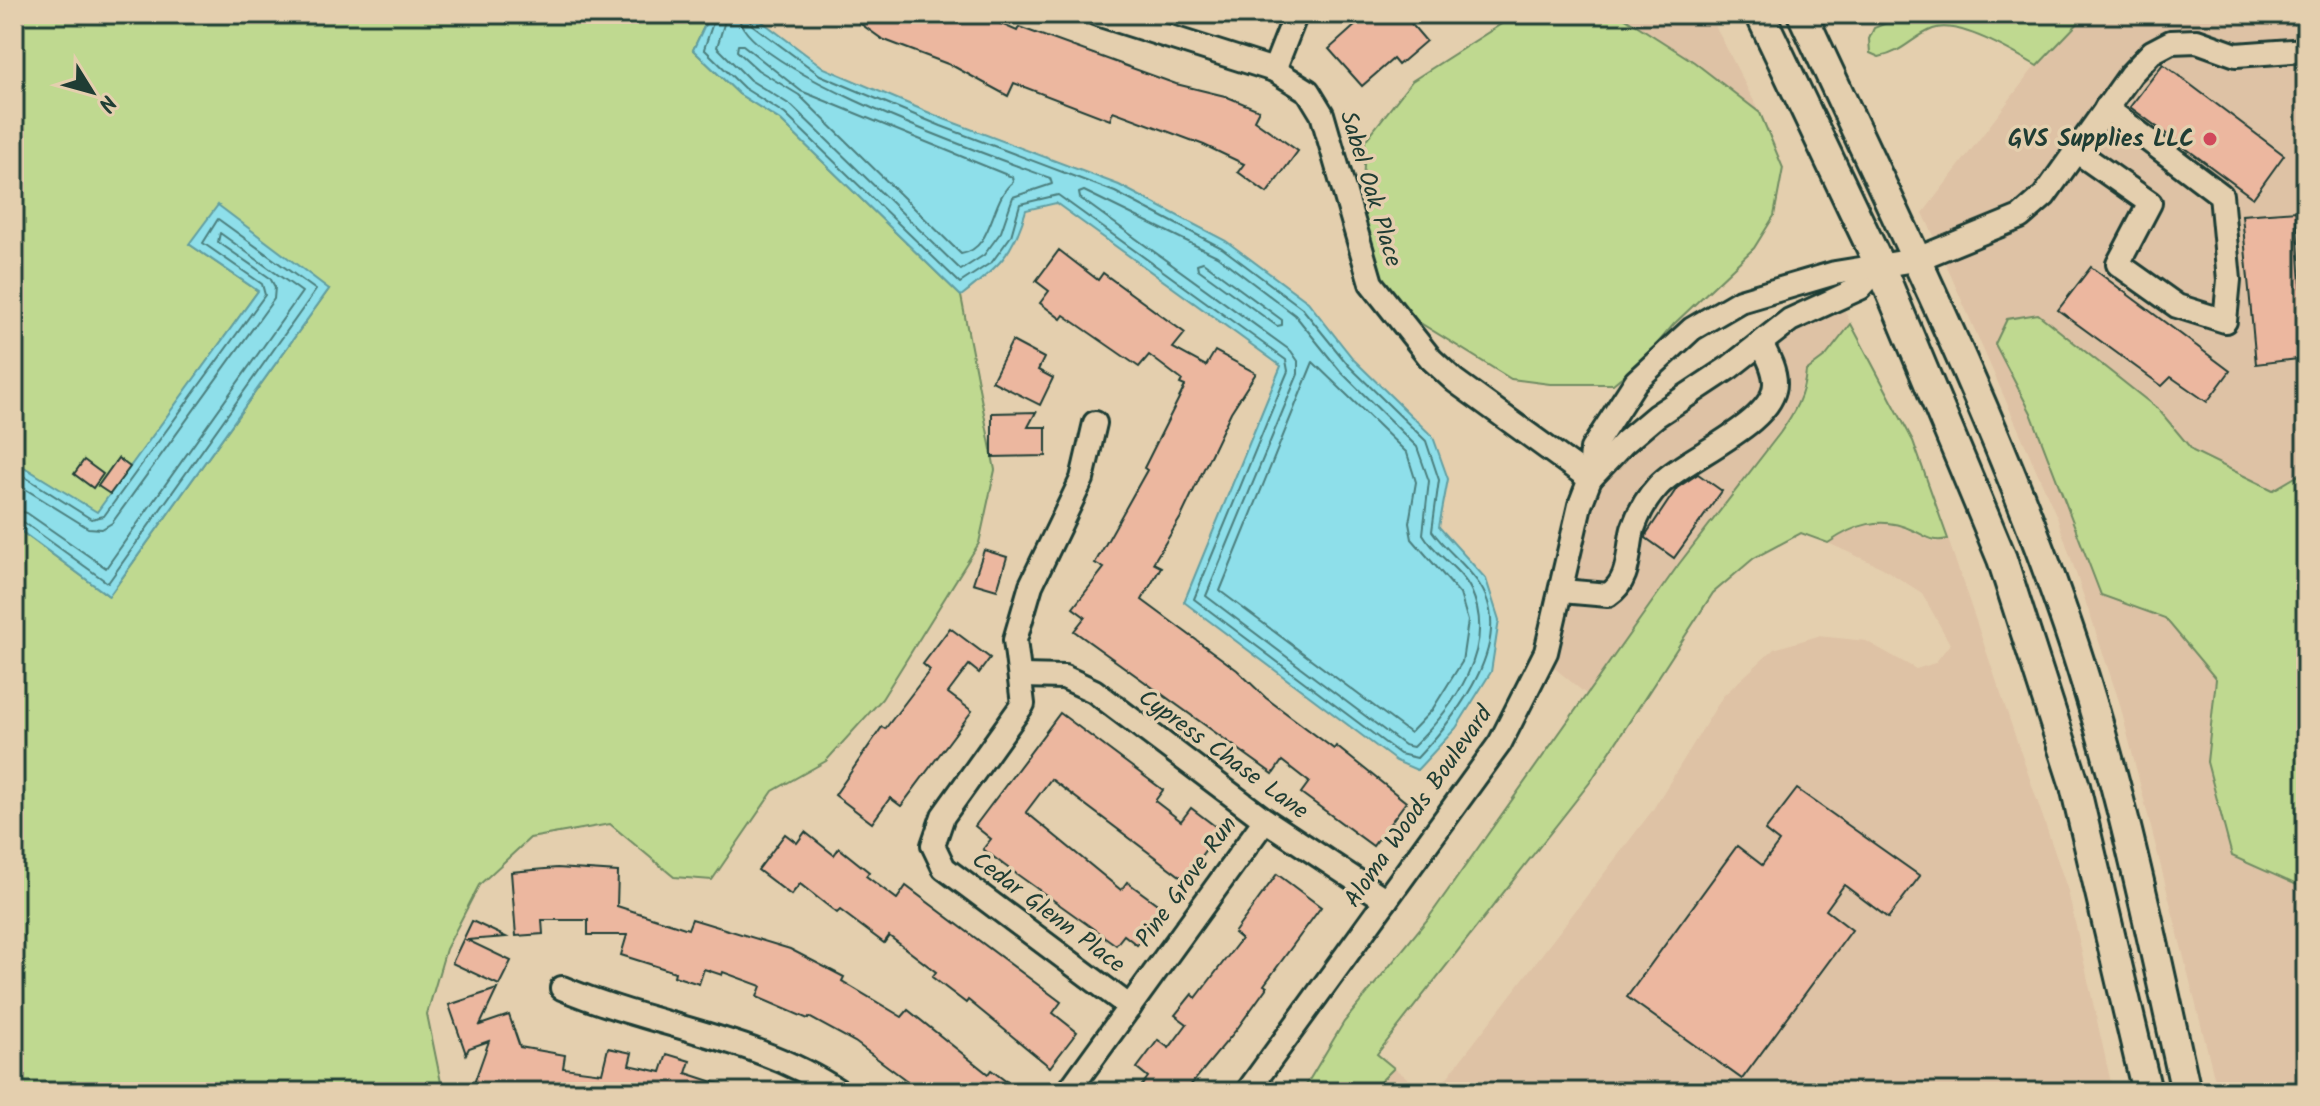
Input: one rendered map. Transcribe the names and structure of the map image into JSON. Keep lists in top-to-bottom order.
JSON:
{
  "streets": {
    "street": [
      "Sabel Oak Place",
      "Cypress Chase Lane",
      "Aloma Woods Boulevard",
      "Pine Grove Run",
      "Cedar Glenn Place"
    ]
  },
  "crossings": [
    ["Sabel Oak Place", "Aloma Woods Boulevard"],
    ["Cypress Chase Lane", "Aloma Woods Boulevard"],
    ["Cypress Chase Lane", "Pine Grove Run"],
    ["Cypress Chase Lane", "Cedar Glenn Place"],
    ["Pine Grove Run", "Cedar Glenn Place"]
  ],
  "places": ["GVS Supplies LLC"],
  "north": "bottom right"
}
